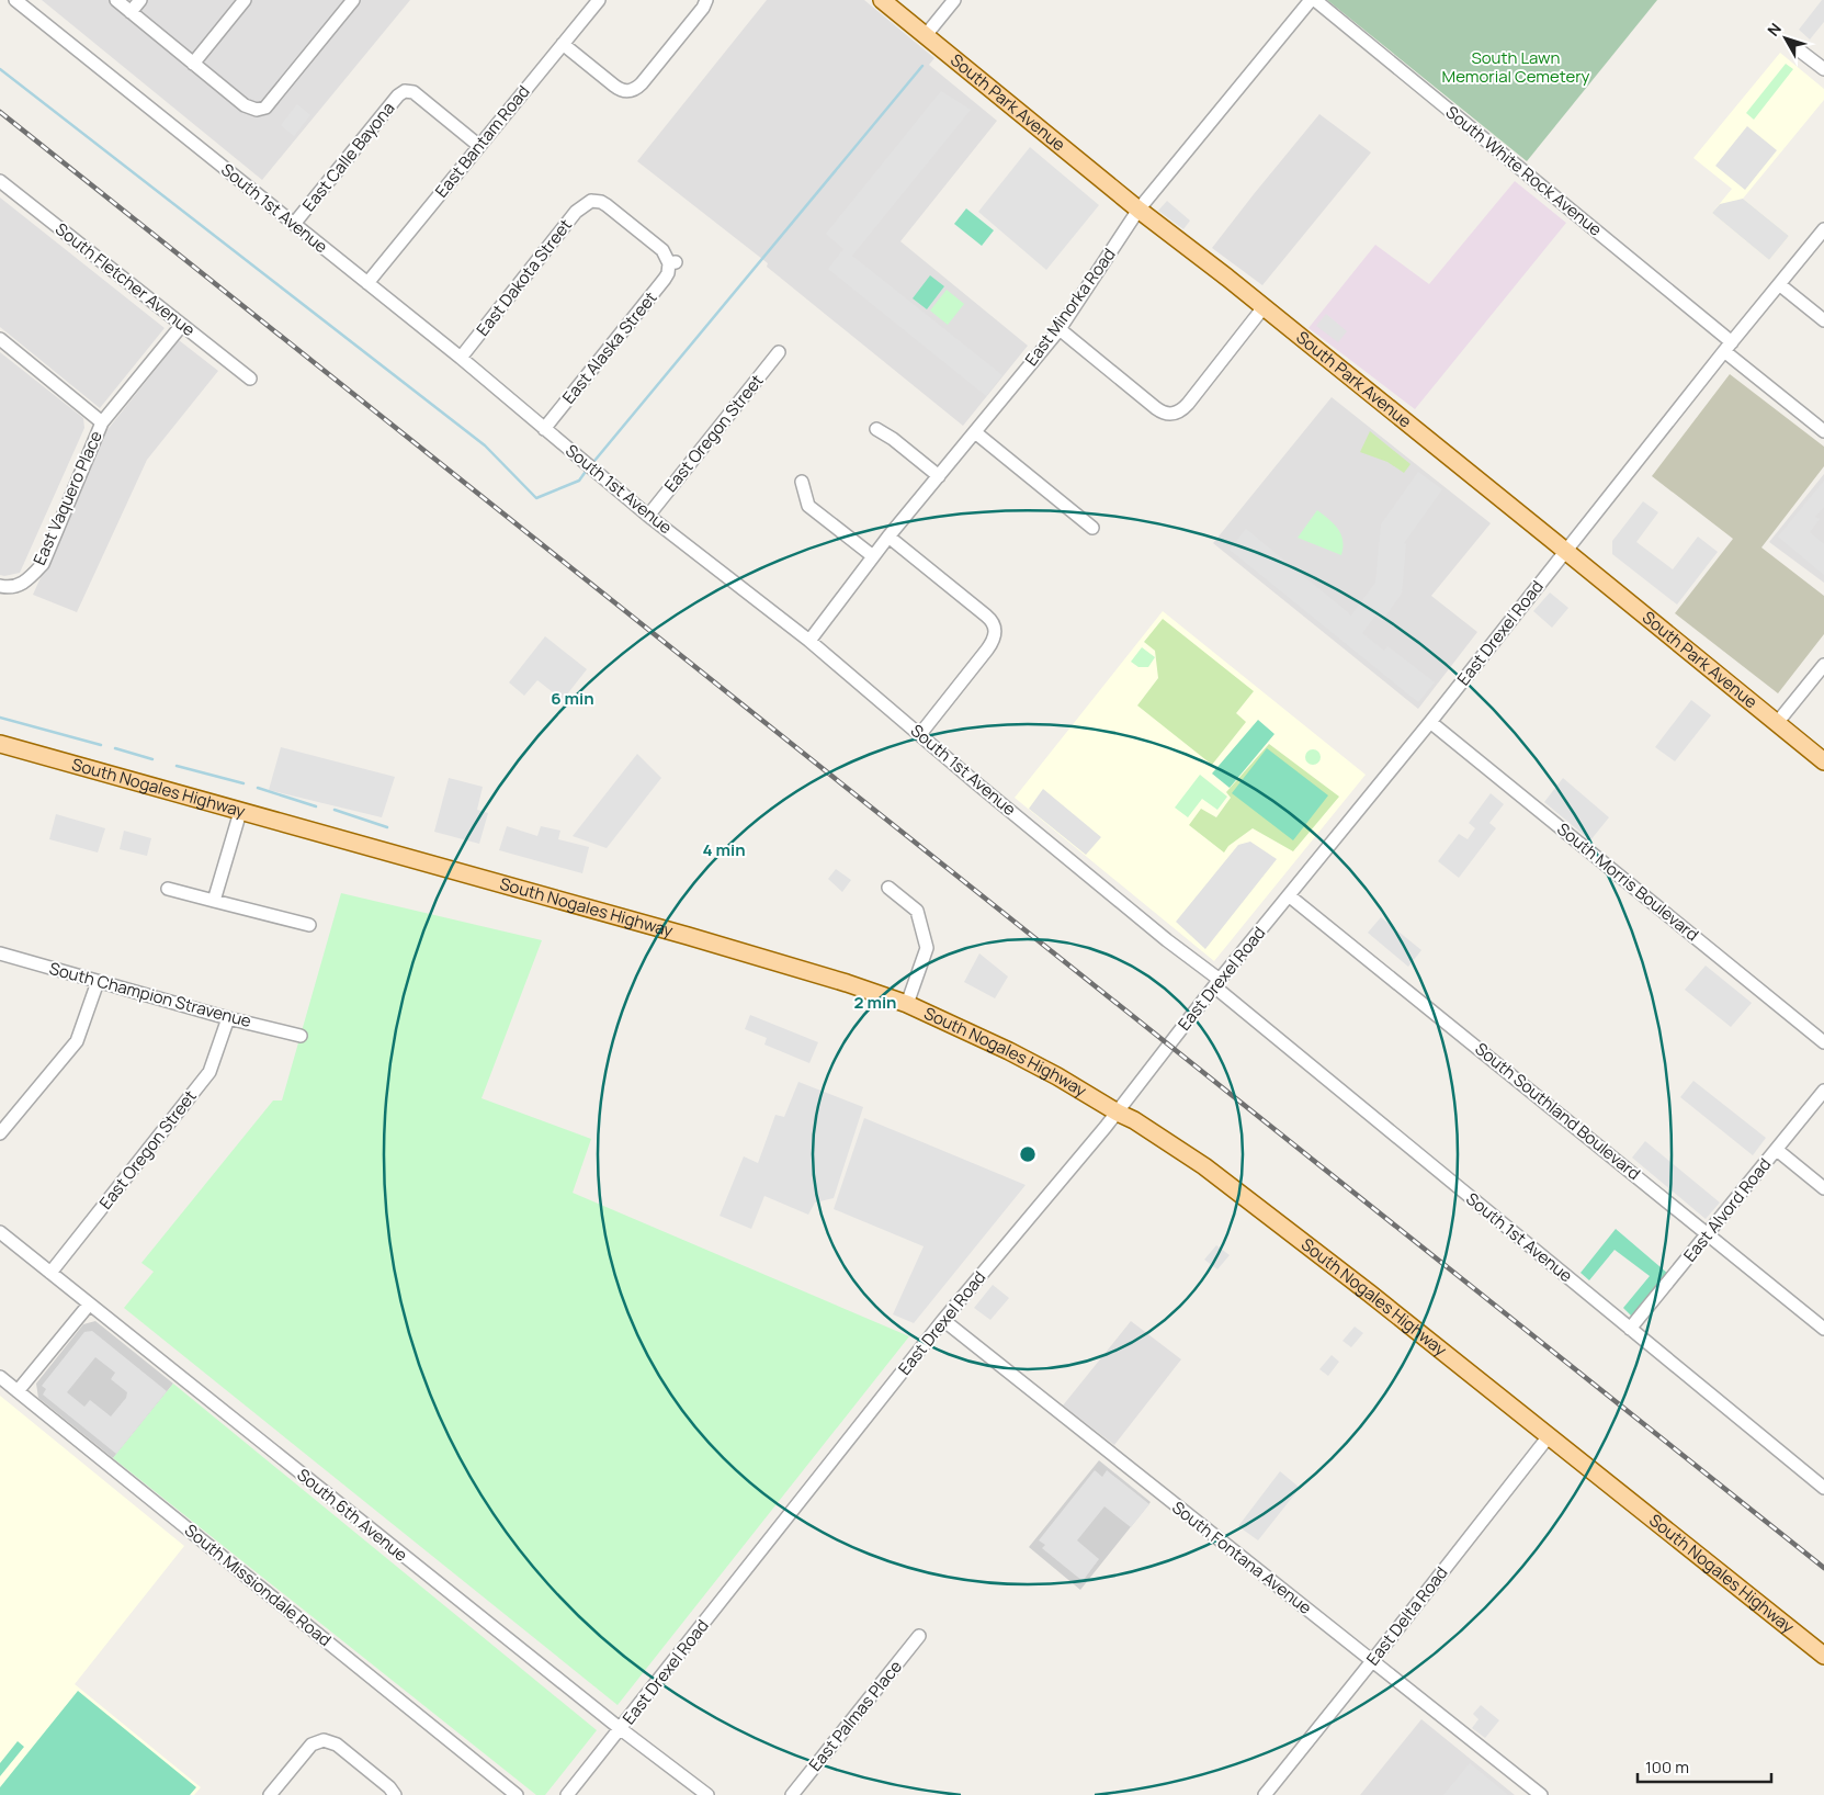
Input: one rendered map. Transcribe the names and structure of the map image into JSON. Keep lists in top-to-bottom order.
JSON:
{
  "streets": {
    "main road": ["South Park Avenue", "South Nogales Highway"],
    "street": [
      "East Bantam Road",
      "East Calle Bayona",
      "South White Rock Avenue",
      "South 1st Avenue",
      "East Dakota Street",
      "South Fletcher Avenue",
      "East Minorka Road",
      "East Alaska Street",
      "East Oregon Street",
      "East Vaquero Place",
      "East Drexel Road",
      "South Morris Boulevard",
      "South Champion Stravenue",
      "South Southland Boulevard",
      "East Alvord Road",
      "South 6th Avenue",
      "South Fontana Avenue",
      "South Missiondale Road",
      "East Delta Road",
      "East Palmas Place"
    ]
  },
  "crossings": [
    ["South Park Avenue", "East Minorka Road"],
    ["South Park Avenue", "East Drexel Road"],
    ["East Bantam Road", "East Calle Bayona"],
    ["East Bantam Road", "South 1st Avenue"],
    ["East Calle Bayona", "South 1st Avenue"],
    ["South White Rock Avenue", "East Minorka Road"],
    ["South White Rock Avenue", "East Drexel Road"],
    ["South 1st Avenue", "East Dakota Street"],
    ["South 1st Avenue", "East Minorka Road"],
    ["South 1st Avenue", "East Alaska Street"],
    ["South 1st Avenue", "East Oregon Street"],
    ["South 1st Avenue", "East Drexel Road"],
    ["South 1st Avenue", "East Alvord Road"],
    ["East Dakota Street", "East Alaska Street"],
    ["South Fletcher Avenue", "East Vaquero Place"],
    ["East Oregon Street", "South Champion Stravenue"],
    ["East Oregon Street", "South 6th Avenue"],
    ["East Drexel Road", "South Nogales Highway"],
    ["East Drexel Road", "South Morris Boulevard"],
    ["East Drexel Road", "South Southland Boulevard"],
    ["East Drexel Road", "South 6th Avenue"],
    ["East Drexel Road", "South Fontana Avenue"],
    ["South Nogales Highway", "East Delta Road"],
    ["South Southland Boulevard", "East Alvord Road"],
    ["South Fontana Avenue", "East Delta Road"]
  ],
  "parks": ["South Lawn Memorial Cemetery"],
  "scale_bar": "100 m",
  "north": "top left",
  "rings": ["6 min", "4 min", "2 min"]
}
